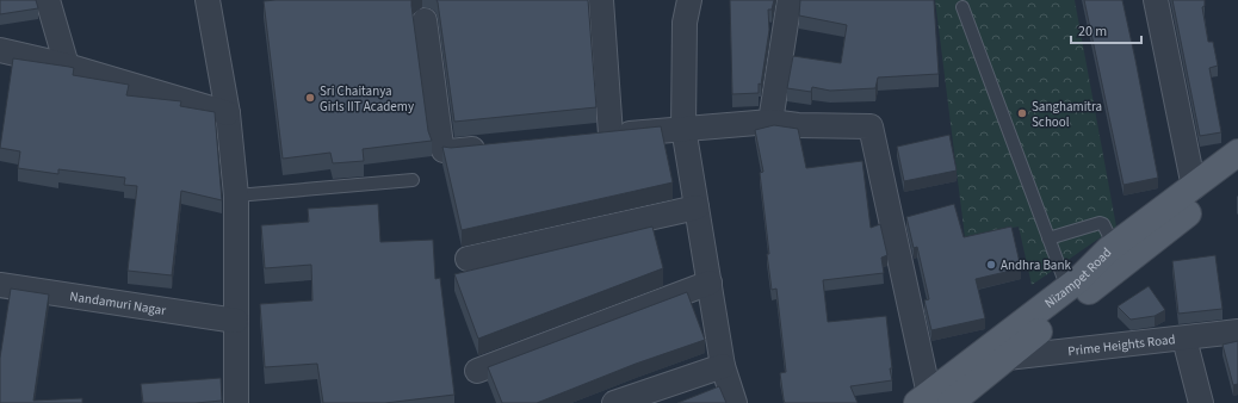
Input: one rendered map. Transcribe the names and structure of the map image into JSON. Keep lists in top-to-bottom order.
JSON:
{
  "streets": {
    "main road": ["Nizampet Road"],
    "street": ["Nandamuri Nagar", "Prime Heights Road"]
  },
  "crossings": [
    ["Nizampet Road", "Prime Heights Road"]
  ],
  "places": ["Sri Chaitanya Girls IIT Academy", "Sanghamitra School", "Andhra Bank"],
  "scale_bar": "20 m"
}
